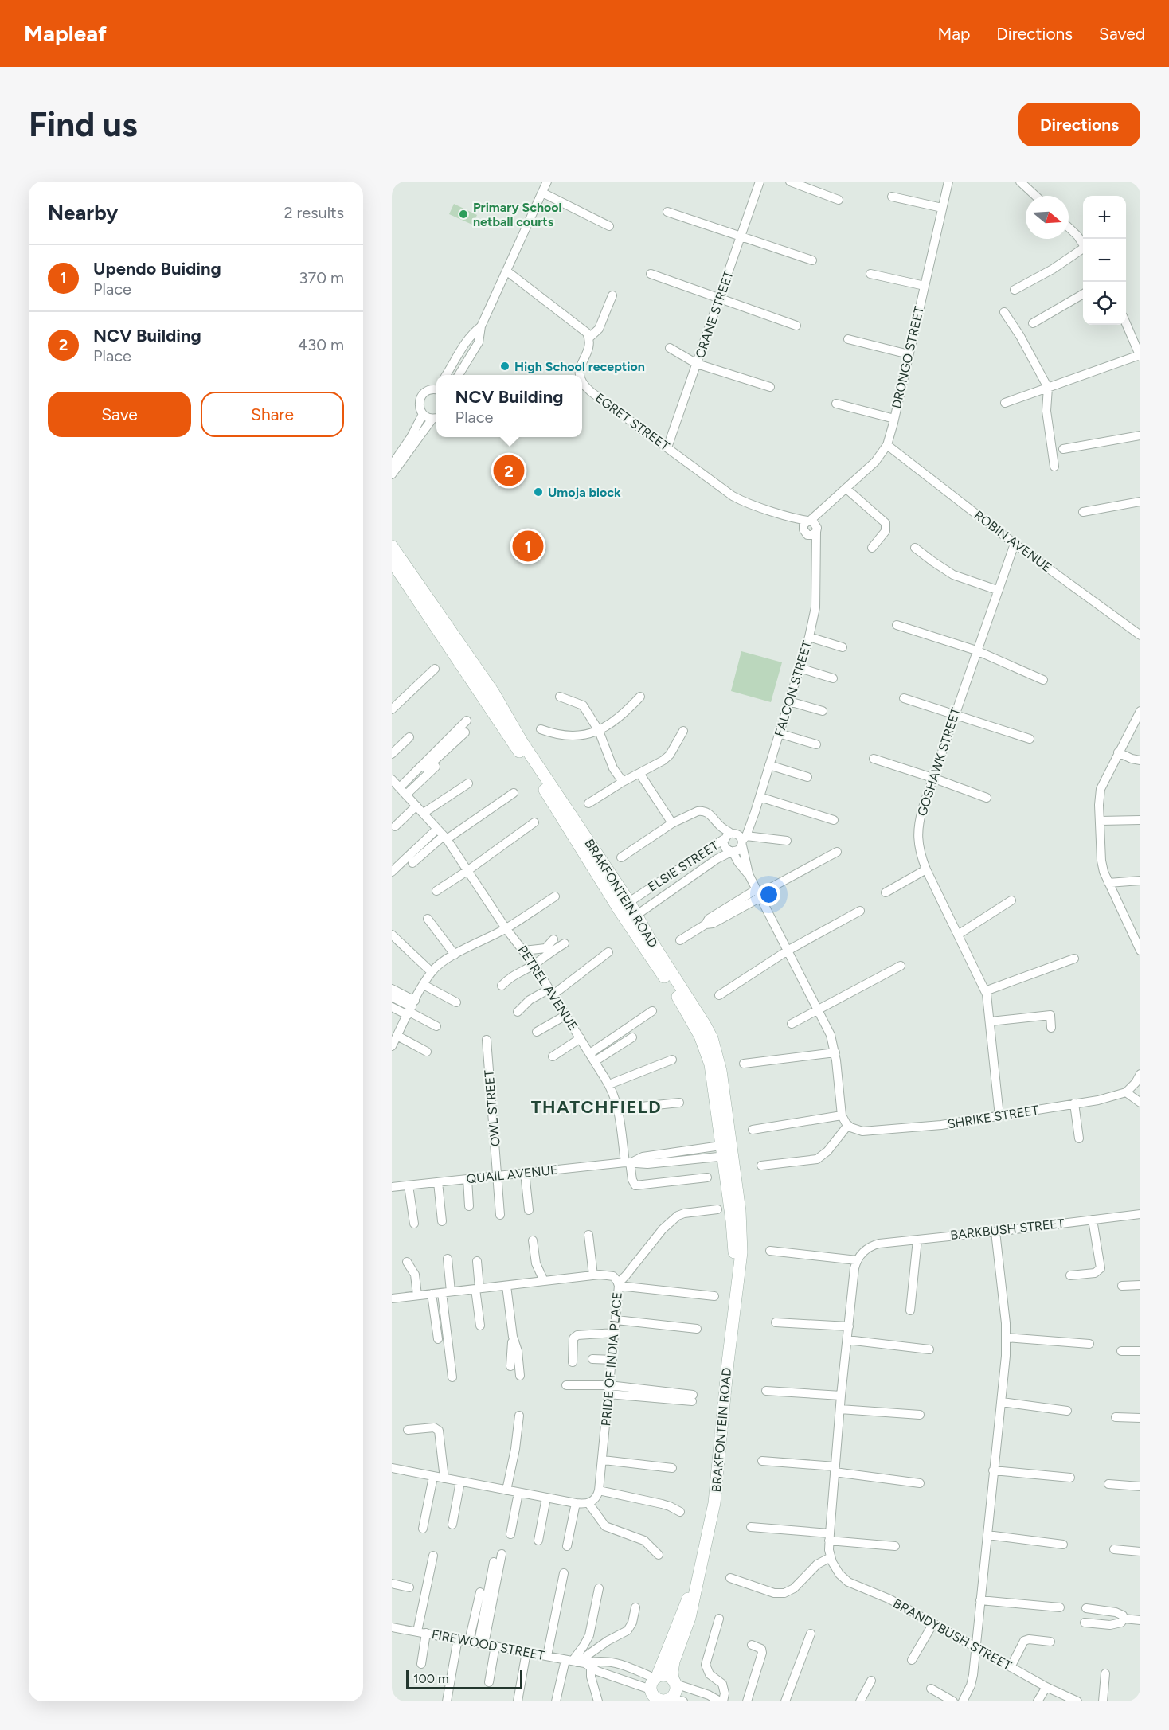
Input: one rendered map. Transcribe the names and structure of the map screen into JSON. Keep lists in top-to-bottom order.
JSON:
{
  "streets": {
    "street": [
      "CRANE STREET",
      "DRONGO STREET",
      "EGRET STREET",
      "ROBIN AVENUE",
      "FALCON STREET",
      "GOSHAWK STREET",
      "ELSIE STREET",
      "BRAKFONTEIN ROAD",
      "PETREL AVENUE",
      "OWL STREET",
      "SHRIKE STREET",
      "QUAIL AVENUE",
      "BARKBUSH STREET",
      "PRIDE OF INDIA PLACE",
      "BRANDYBUSH STREET",
      "FIREWOOD STREET"
    ]
  },
  "crossings": [
    ["CRANE STREET", "EGRET STREET"],
    ["DRONGO STREET", "EGRET STREET"],
    ["DRONGO STREET", "ROBIN AVENUE"],
    ["DRONGO STREET", "FALCON STREET"],
    ["EGRET STREET", "FALCON STREET"],
    ["ROBIN AVENUE", "GOSHAWK STREET"],
    ["FALCON STREET", "ELSIE STREET"],
    ["GOSHAWK STREET", "SHRIKE STREET"],
    ["ELSIE STREET", "BRAKFONTEIN ROAD"],
    ["BRAKFONTEIN ROAD", "QUAIL AVENUE"],
    ["BRAKFONTEIN ROAD", "FIREWOOD STREET"],
    ["PETREL AVENUE", "QUAIL AVENUE"],
    ["OWL STREET", "QUAIL AVENUE"]
  ],
  "districts": ["THATCHFIELD"],
  "places": ["Primary School netball courts", "High School reception", "Umoja block"],
  "scale_bar": "100 m",
  "north": "right",
  "page": {
    "header": "Mapleaf",
    "nav": ["Map", "Directions", "Saved"],
    "buttons": [
      "Directions",
      ["Save", "Share"]
    ],
    "title": "Find us",
    "heading": ["Nearby", "2 results"],
    "map_buttons": ["+", "−"],
    "list": [
      {
        "mark": "1",
        "name": "Upendo Buiding",
        "note": "Place",
        "value": "370 m"
      },
      {
        "mark": "2",
        "name": "NCV Building",
        "note": "Place",
        "value": "430 m"
      }
    ],
    "popup": ["NCV Building", "Place"],
    "pins": ["2", "1"],
    "scale": "100 m"
  }
}
